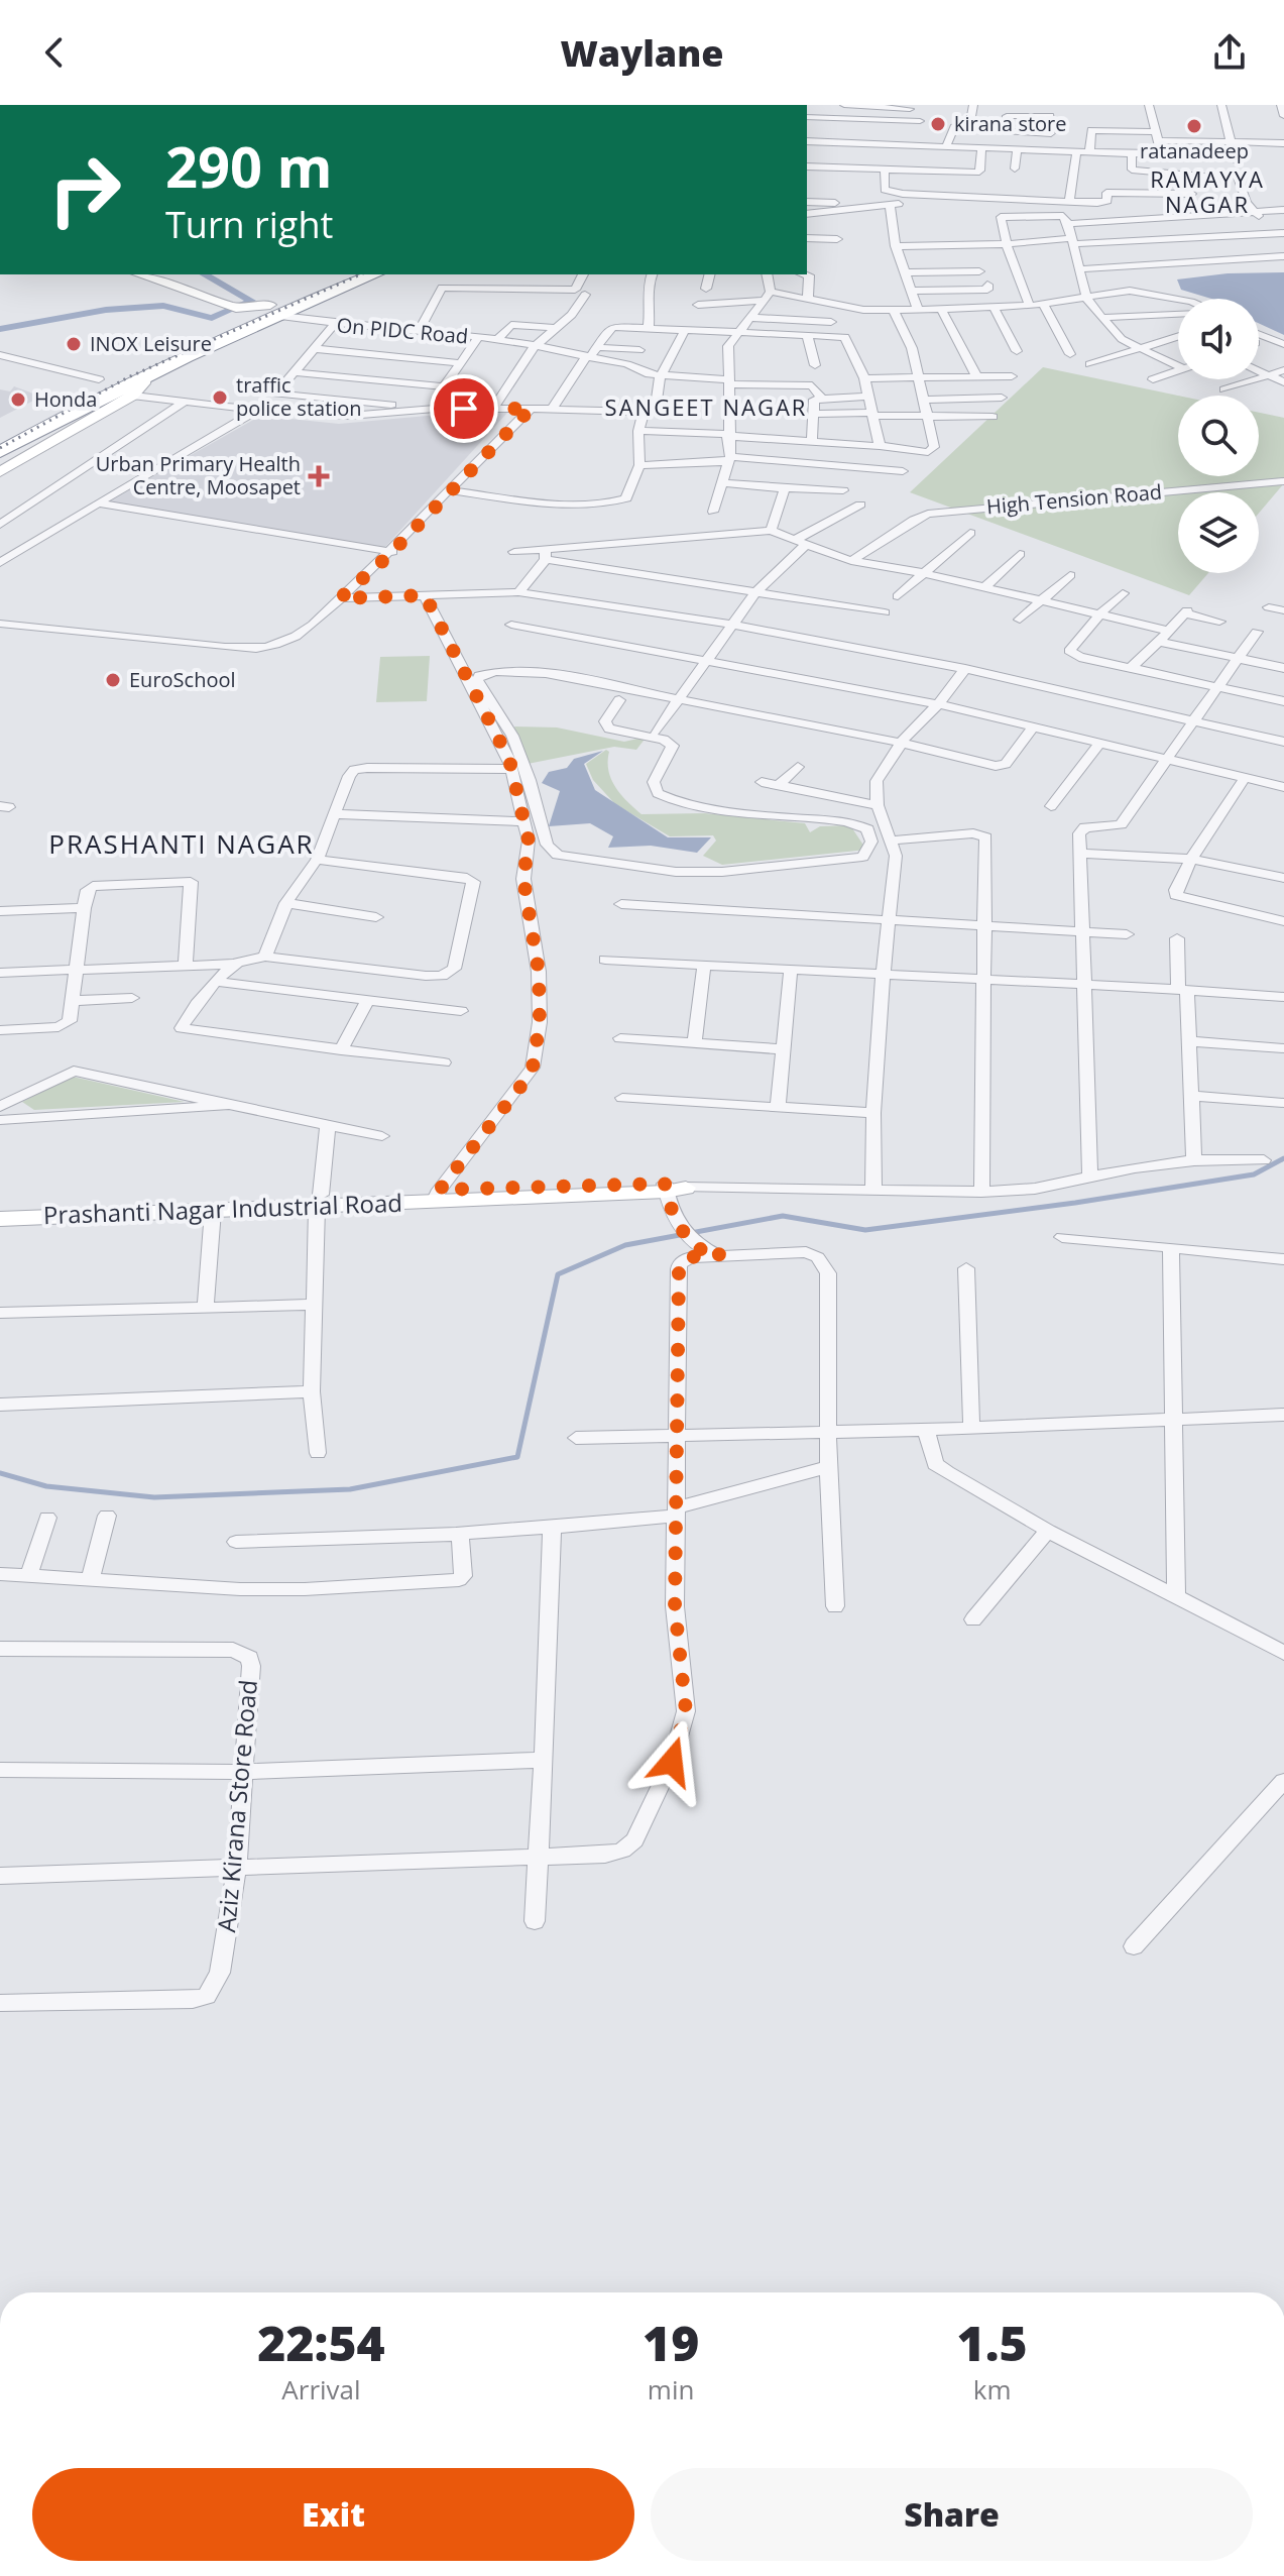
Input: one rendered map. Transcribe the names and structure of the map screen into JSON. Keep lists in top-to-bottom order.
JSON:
{
  "streets": {
    "street": [
      "On PIDC Road",
      "High Tension Road",
      "Prashanti Nagar Industrial Road",
      "Aziz Kirana Store Road"
    ]
  },
  "districts": ["RAMAYYA NAGAR", "SANGEET NAGAR", "PRASHANTI NAGAR"],
  "places": {
    "other": [
      "kirana store",
      "ratanadeep",
      "INOX Leisure",
      "traffic police station",
      "Honda",
      "EuroSchool"
    ],
    "health": ["Urban Primary Health Centre, Moosapet"]
  },
  "page": {
    "header": "Waylane",
    "turn": ["290 m", "Turn right"],
    "eta": [
      "22:54",
      "Arrival",
      "19",
      "min",
      "1.5",
      "km"
    ],
    "buttons": ["Exit", "Share"]
  }
}
